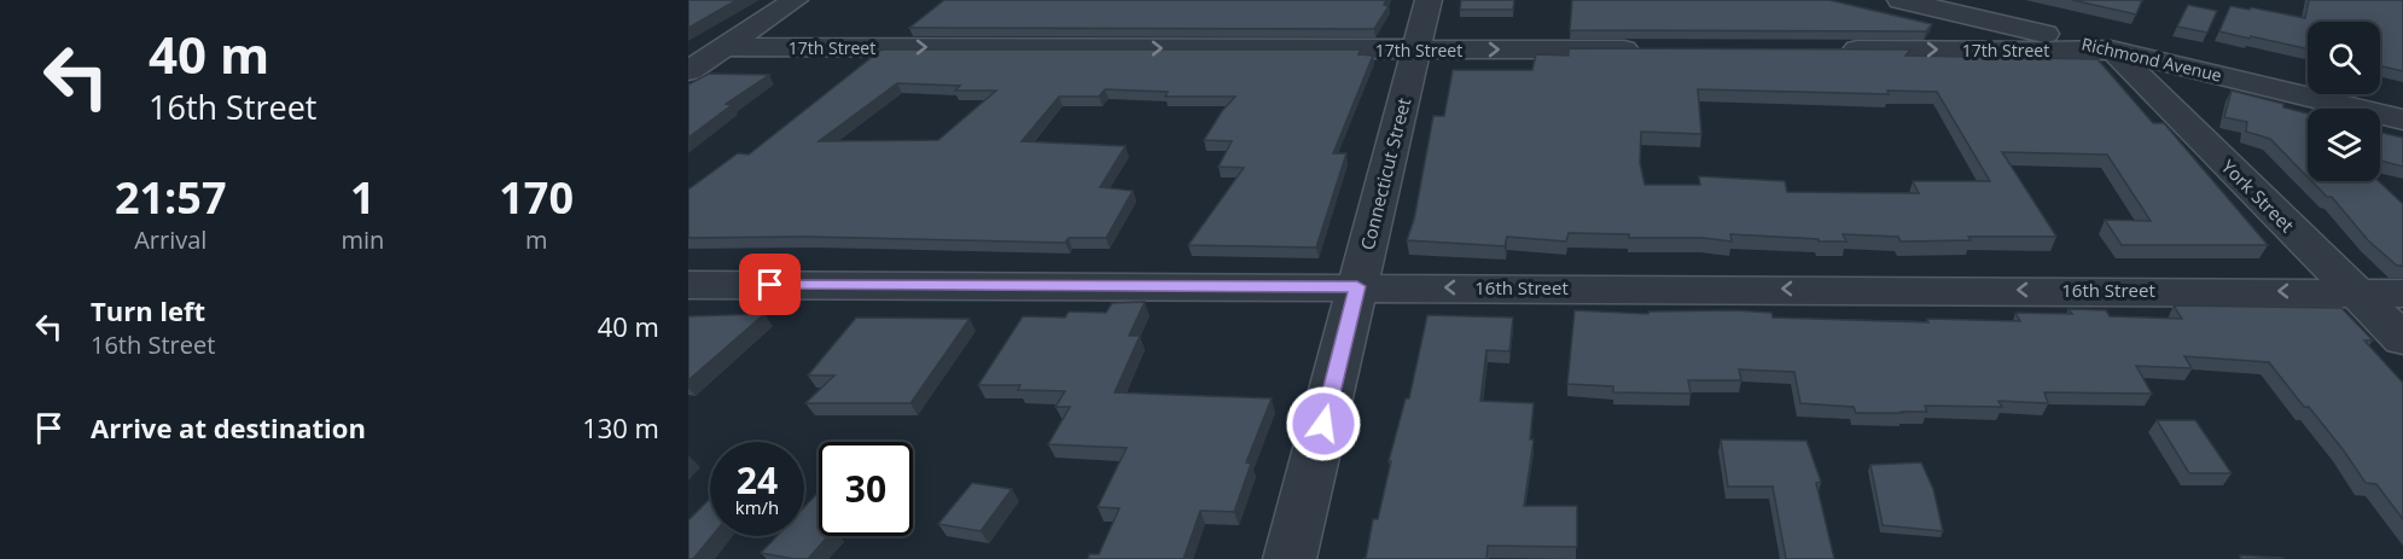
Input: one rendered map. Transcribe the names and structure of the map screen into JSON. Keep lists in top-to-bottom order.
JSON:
{
  "streets": {
    "street": [
      "17th Street",
      "Richmond Avenue",
      "Connecticut Street",
      "York Street",
      "16th Street"
    ]
  },
  "crossings": [
    ["17th Street", "Richmond Avenue"],
    ["17th Street", "Connecticut Street"],
    ["17th Street", "York Street"],
    ["Richmond Avenue", "York Street"],
    ["Connecticut Street", "16th Street"],
    ["York Street", "16th Street"]
  ],
  "one_way": ["17th Street", "16th Street"],
  "page": {
    "turn": ["40 m", "16th Street"],
    "eta": [
      "21:57",
      "Arrival",
      "1",
      "min",
      "170",
      "m"
    ],
    "list": [
      {
        "name": "Turn left",
        "note": "16th Street",
        "value": "40 m"
      },
      {
        "name": "Arrive at destination",
        "value": "130 m"
      }
    ],
    "speed": "24 km/h",
    "limit": "30"
  }
}
